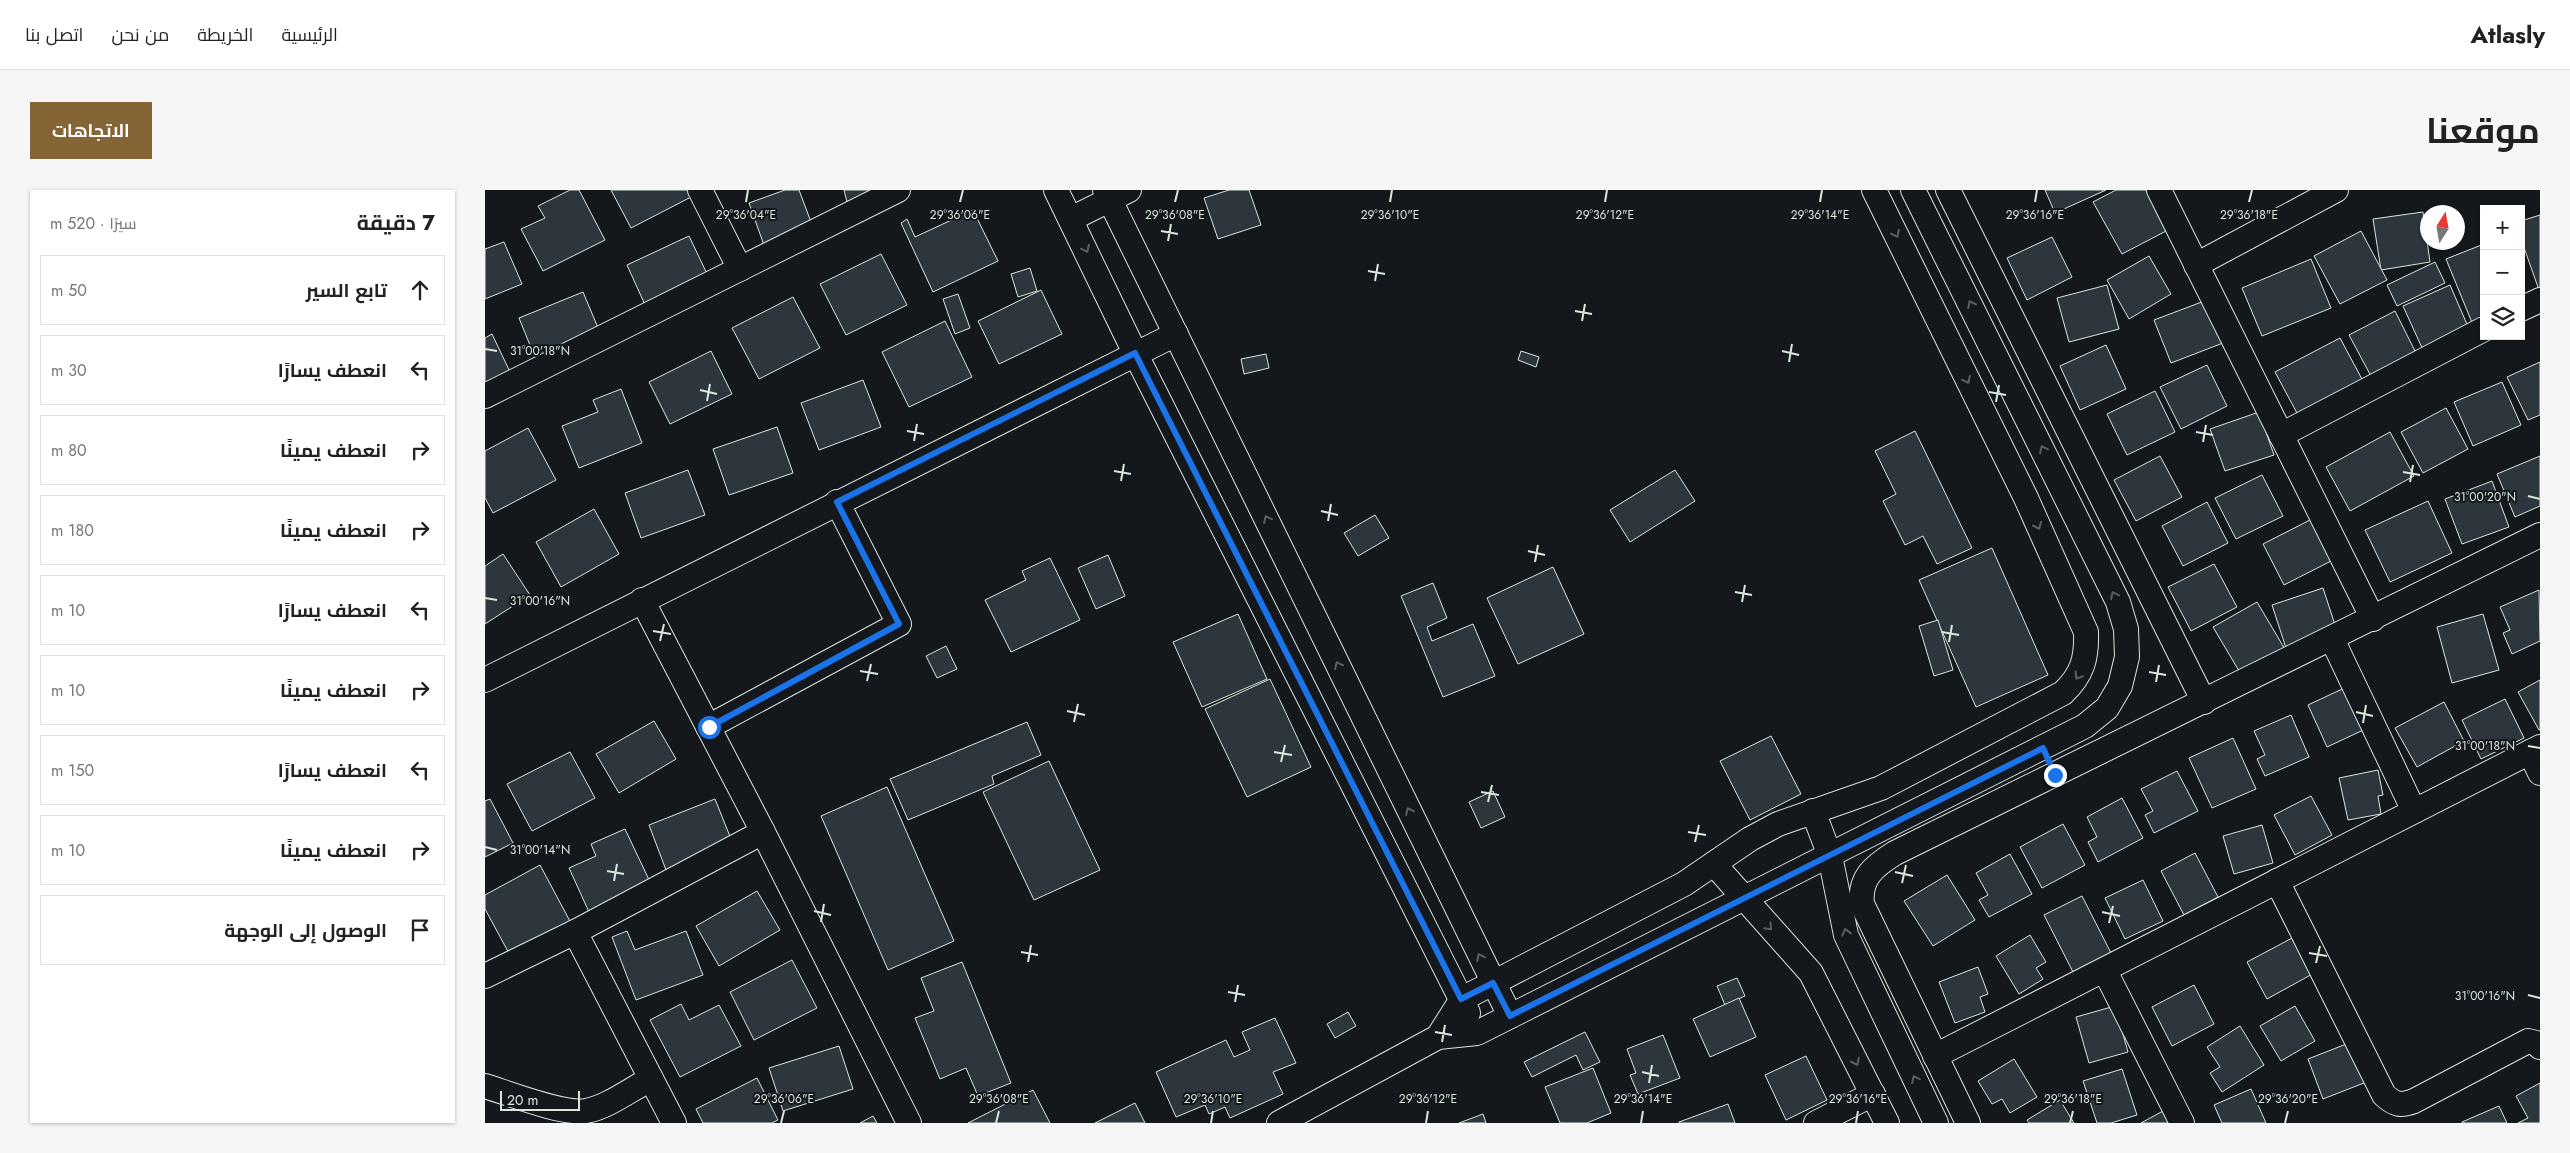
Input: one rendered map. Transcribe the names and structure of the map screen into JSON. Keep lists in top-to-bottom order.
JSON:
{
  "scale_bar": "20 m",
  "north": "top",
  "page": {
    "header": "Atlasly",
    "nav": [
      "الرئيسية",
      "الخريطة",
      "من نحن",
      "اتصل بنا"
    ],
    "title": "موقعنا",
    "buttons": "الاتجاهات",
    "heading": ["7 دقيقة", "سيرًا · 520 m"],
    "map_buttons": ["+", "−"],
    "list": [
      ["تابع السير", "50 m"],
      ["انعطف يسارًا", "30 m"],
      ["انعطف يمينًا", "80 m"],
      ["انعطف يمينًا", "180 m"],
      ["انعطف يسارًا", "10 m"],
      ["انعطف يمينًا", "10 m"],
      ["انعطف يسارًا", "150 m"],
      ["انعطف يمينًا", "10 m"],
      "الوصول إلى الوجهة"
    ],
    "scale": "20 m"
  },
  "coordinates": [
    "29°36'04\"E",
    "29°36'06\"E",
    "29°36'08\"E",
    "29°36'10\"E",
    "29°36'12\"E",
    "29°36'14\"E",
    "29°36'16\"E",
    "29°36'18\"E",
    "31°00'18\"N",
    "31°00'20\"N",
    "31°00'16\"N",
    "31°00'14\"N",
    "29°36'20\"E"
  ]
}
